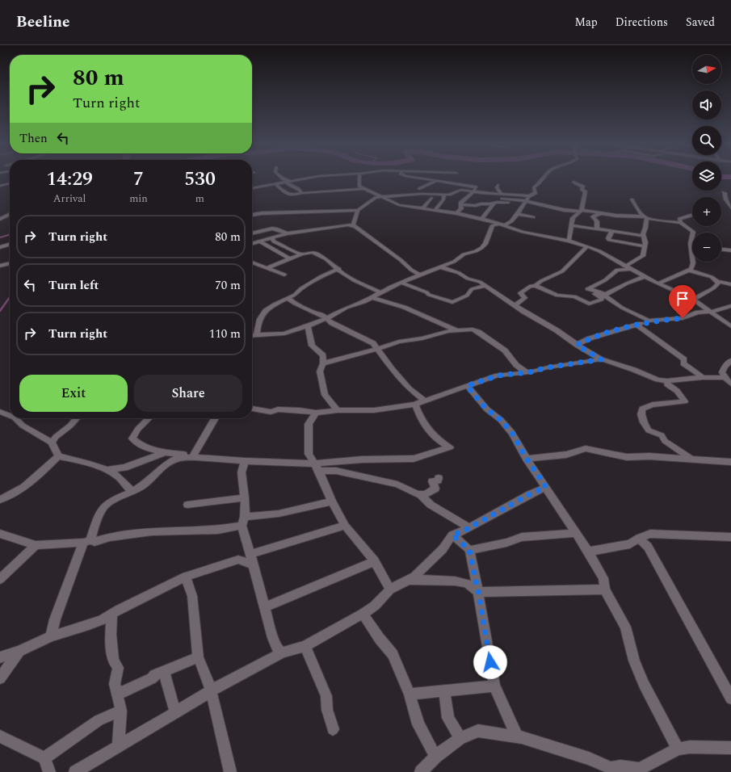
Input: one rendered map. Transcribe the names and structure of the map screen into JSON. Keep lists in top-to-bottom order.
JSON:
{
  "north": "right",
  "page": {
    "header": "Beeline",
    "nav": ["Map", "Directions", "Saved"],
    "map_buttons": ["+", "−"],
    "turn": ["80 m", "Turn right"],
    "then": "Then",
    "eta": [
      "14:29",
      "Arrival",
      "7",
      "min",
      "530",
      "m"
    ],
    "list": [
      {
        "name": "Turn right",
        "value": "80 m"
      },
      {
        "name": "Turn left",
        "value": "70 m"
      },
      {
        "name": "Turn right",
        "value": "110 m"
      }
    ],
    "buttons": ["Exit", "Share"]
  }
}
